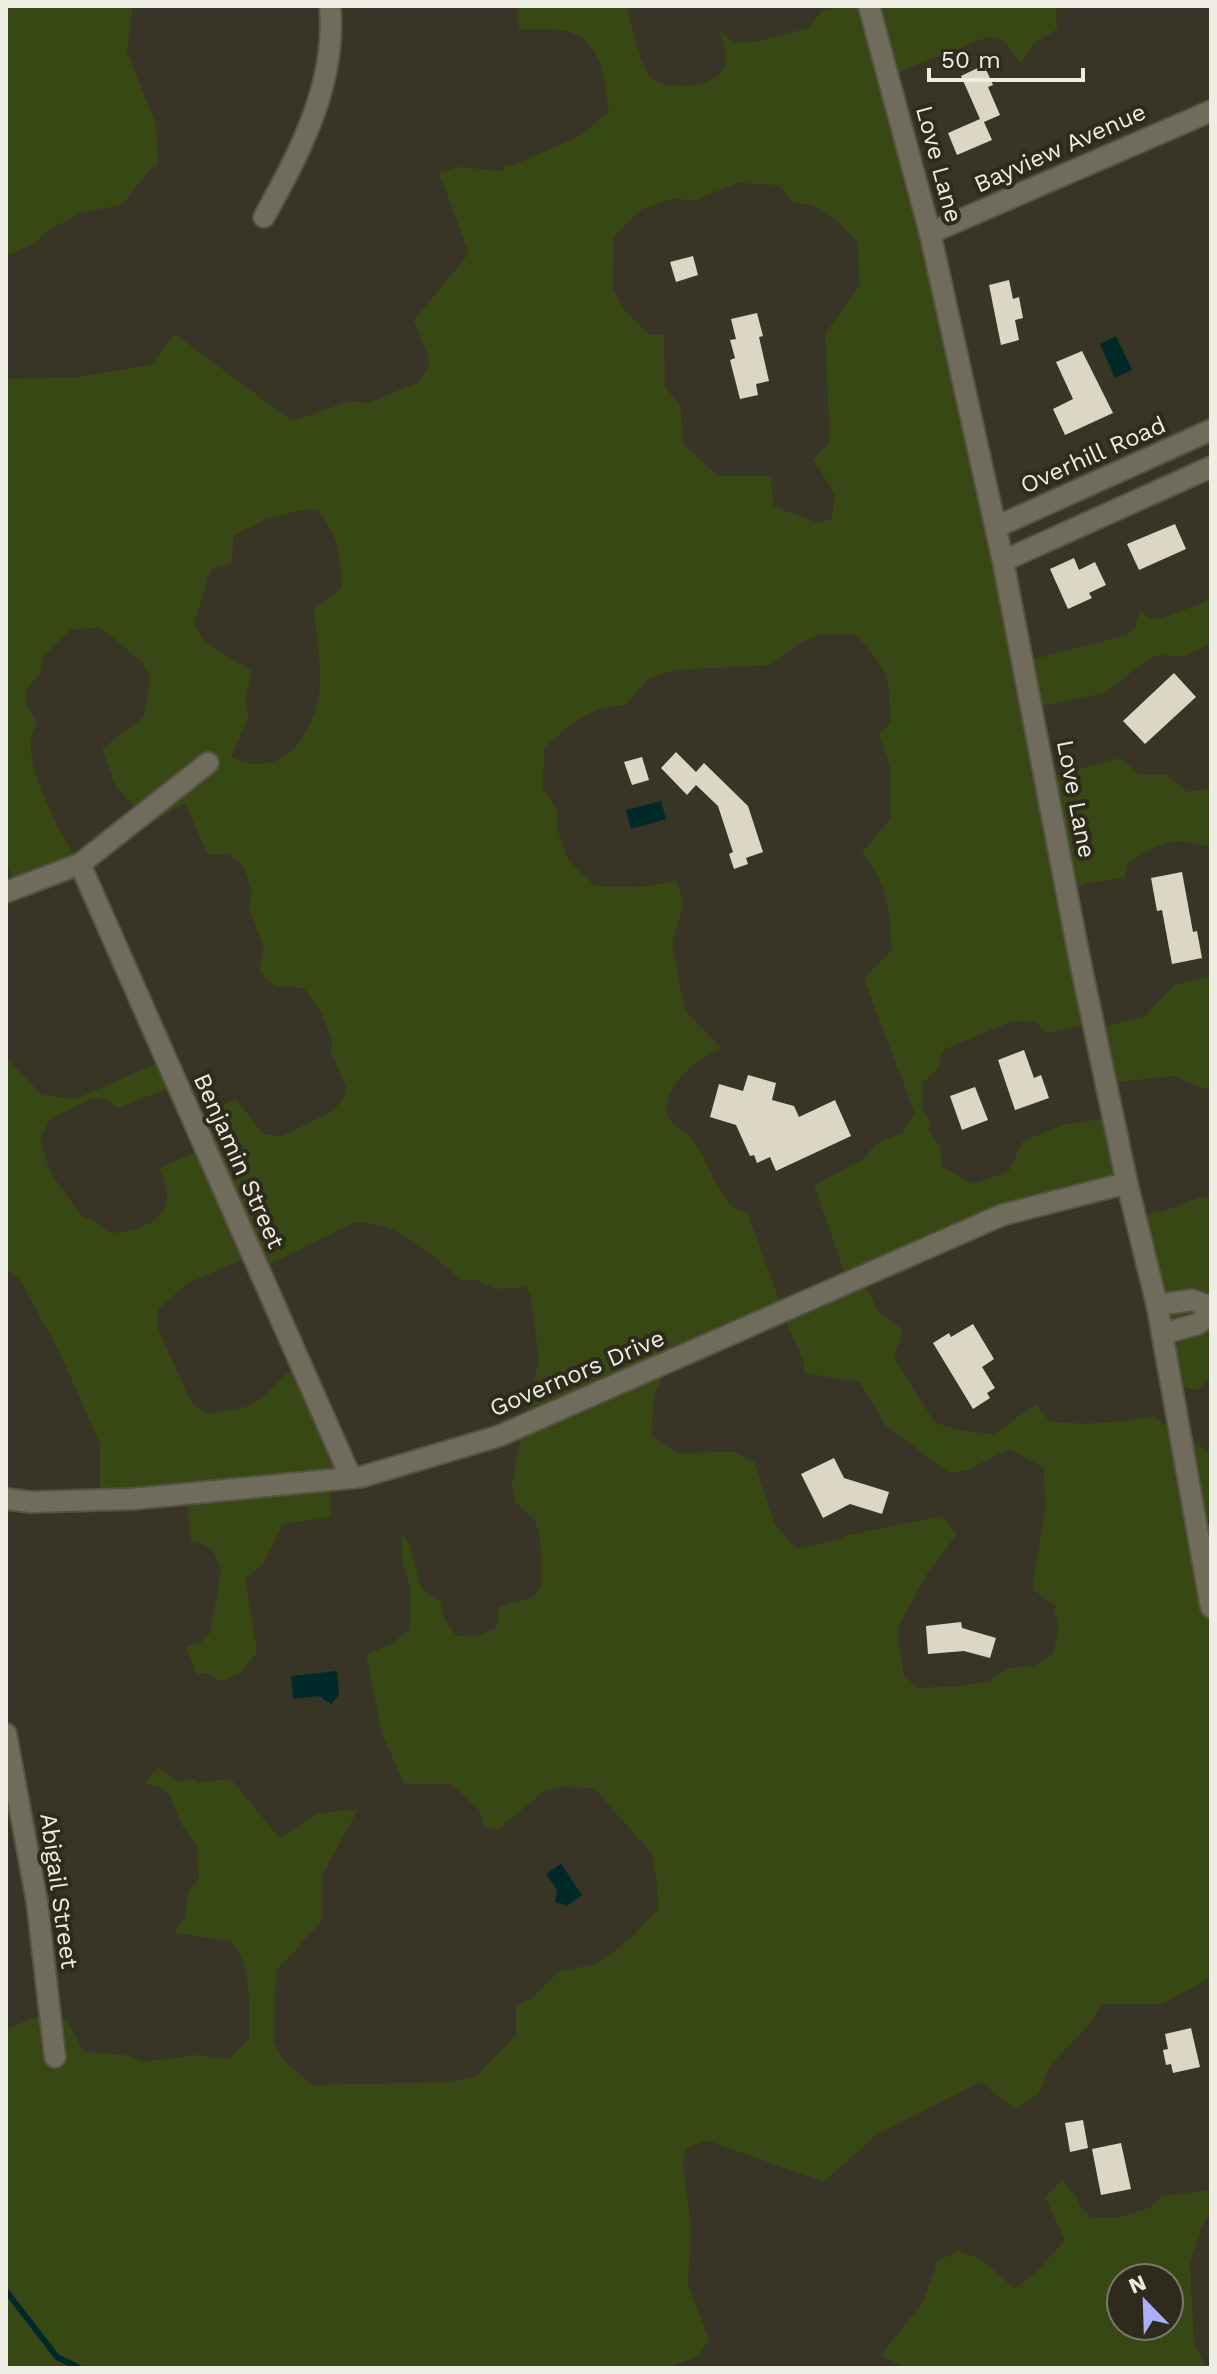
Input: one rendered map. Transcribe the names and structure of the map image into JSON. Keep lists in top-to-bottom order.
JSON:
{
  "streets": {
    "street": [
      "Bayview Avenue",
      "Love Lane",
      "Overhill Road",
      "Benjamin Street",
      "Governors Drive",
      "Abigail Street"
    ]
  },
  "crossings": [
    ["Bayview Avenue", "Love Lane"],
    ["Love Lane", "Overhill Road"],
    ["Love Lane", "Governors Drive"],
    ["Benjamin Street", "Governors Drive"]
  ],
  "scale_bar": "50 m",
  "north": "top left"
}
